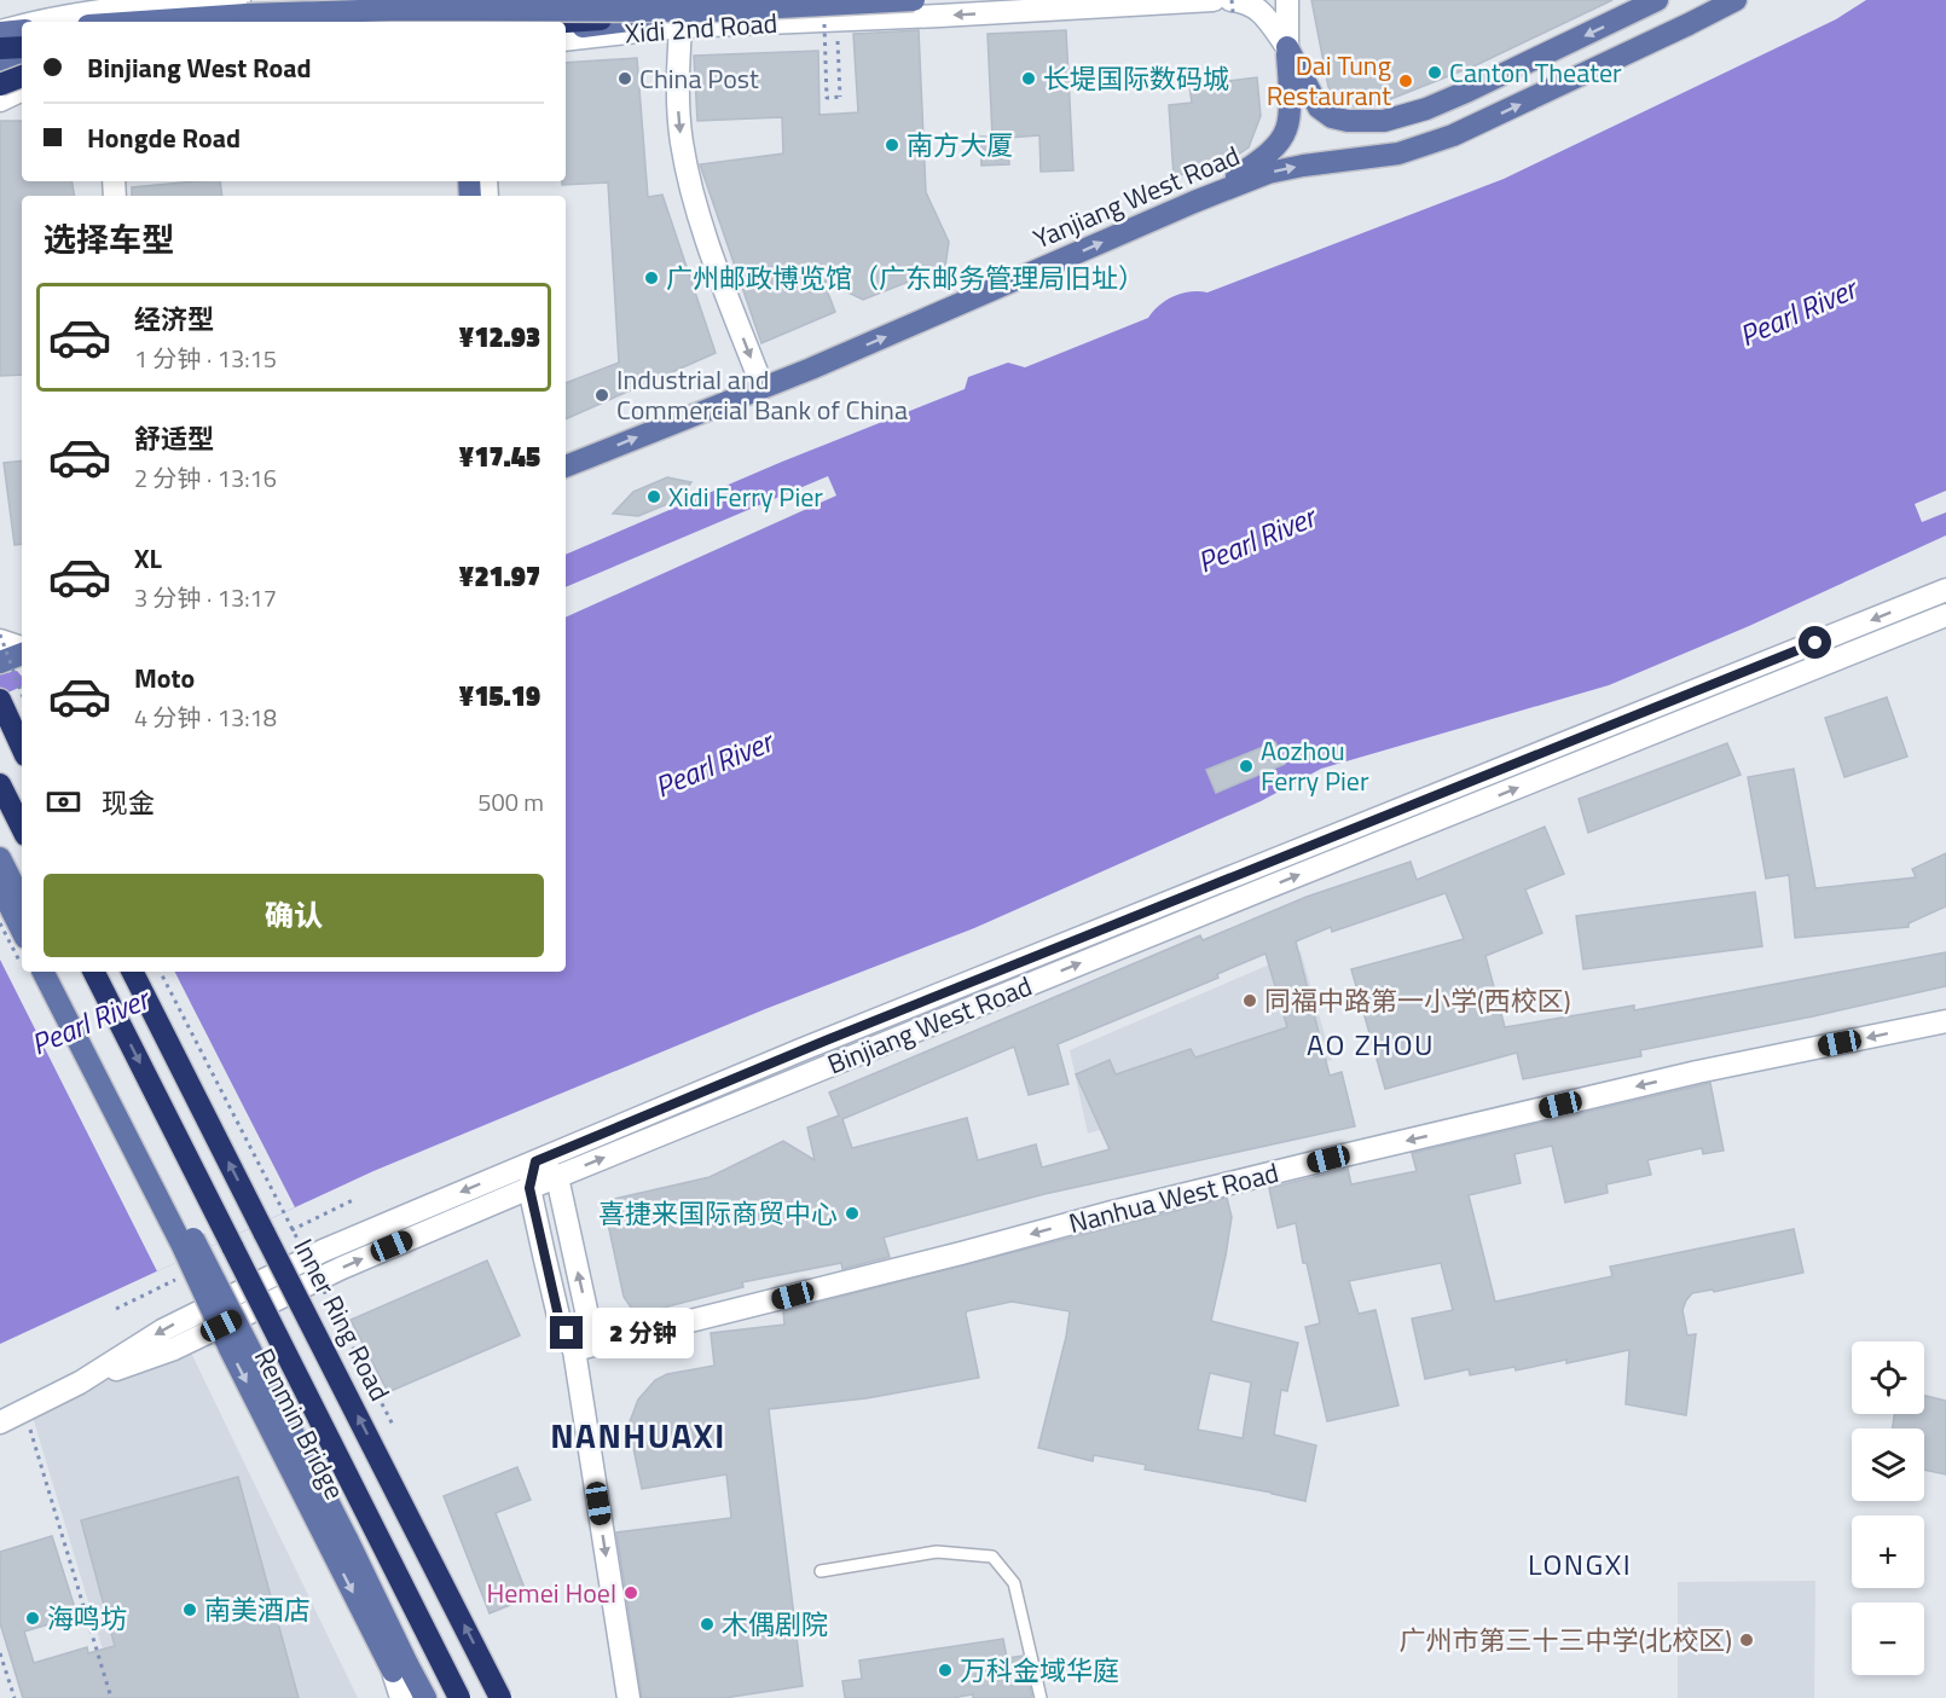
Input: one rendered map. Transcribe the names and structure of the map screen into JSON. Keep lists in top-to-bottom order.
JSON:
{
  "streets": {
    "highway": ["Inner Ring Road"],
    "main road": [
      "Xidi 2nd Road",
      "Yanjiang West Road",
      "Binjiang West Road",
      "Nanhua West Road",
      "Renmin Bridge"
    ]
  },
  "one_way": ["Xidi 2nd Road", "Yanjiang West Road", "Nanhua West Road"],
  "districts": ["AO ZHOU", "NANHUAXI", "LONGXI"],
  "water": ["Pearl River"],
  "places": [
    "Canton Theater",
    "China Post",
    "长堤国际数码城",
    "Dai Tung Restaurant",
    "南方大厦",
    "广州邮政博览馆（广东邮务管理局旧址）",
    "Industrial and Commercial Bank of China",
    "Xidi Ferry Pier",
    "Aozhou Ferry Pier",
    "同福中路第一小学(西校区)",
    "喜捷来国际商贸中心",
    "Hemei Hoel",
    "南美酒店",
    "海鸣坊",
    "木偶剧院",
    "广州市第三十三中学(北校区)",
    "万科金域华庭"
  ],
  "page": {
    "banner": ["Binjiang West Road", "Hongde Road"],
    "heading": "选择车型",
    "list": [
      {
        "name": "经济型",
        "note": "1 分钟 · 13:15",
        "value": "¥12.93"
      },
      {
        "name": "舒适型",
        "note": "2 分钟 · 13:16",
        "value": "¥17.45"
      },
      {
        "name": "XL",
        "note": "3 分钟 · 13:17",
        "value": "¥21.97"
      },
      {
        "name": "Moto",
        "note": "4 分钟 · 13:18",
        "value": "¥15.19"
      }
    ],
    "pay": ["现金", "500 m"],
    "buttons": "确认",
    "bubble": "2 分钟",
    "map_buttons": ["+", "−"]
  }
}
